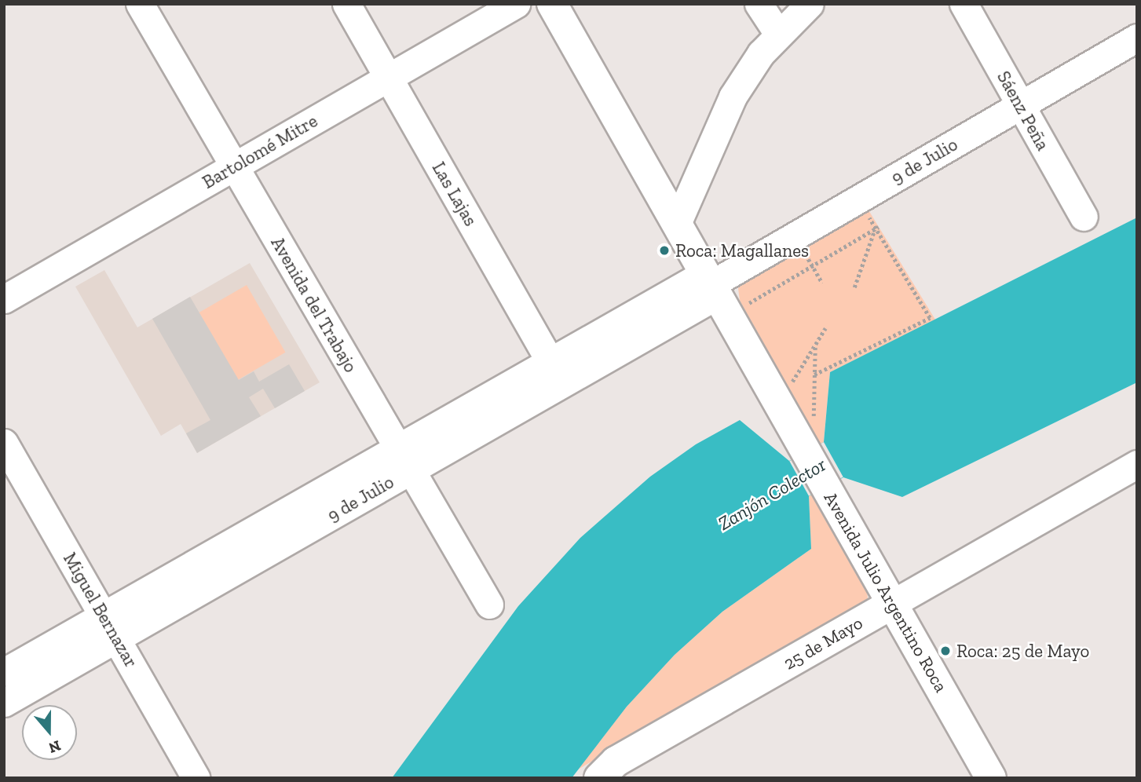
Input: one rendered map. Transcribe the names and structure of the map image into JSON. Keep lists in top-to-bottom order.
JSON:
{
  "streets": {
    "main road": ["Avenida Julio Argentino Roca", "25 de Mayo"],
    "street": [
      "Sáenz Peña",
      "Bartolomé Mitre",
      "9 de Julio",
      "Las Lajas",
      "Avenida del Trabajo",
      "Miguel Bernazar"
    ]
  },
  "crossings": [
    ["Sáenz Peña", "9 de Julio"],
    ["Bartolomé Mitre", "Las Lajas"],
    ["Bartolomé Mitre", "Avenida del Trabajo"],
    ["9 de Julio", "Las Lajas"],
    ["9 de Julio", "Avenida del Trabajo"],
    ["9 de Julio", "Avenida Julio Argentino Roca"],
    ["9 de Julio", "Miguel Bernazar"],
    ["Avenida Julio Argentino Roca", "25 de Mayo"]
  ],
  "water": ["Zanjón Colector"],
  "places": ["Roca: Magallanes", "Roca: 25 de Mayo"],
  "north": "bottom"
}
